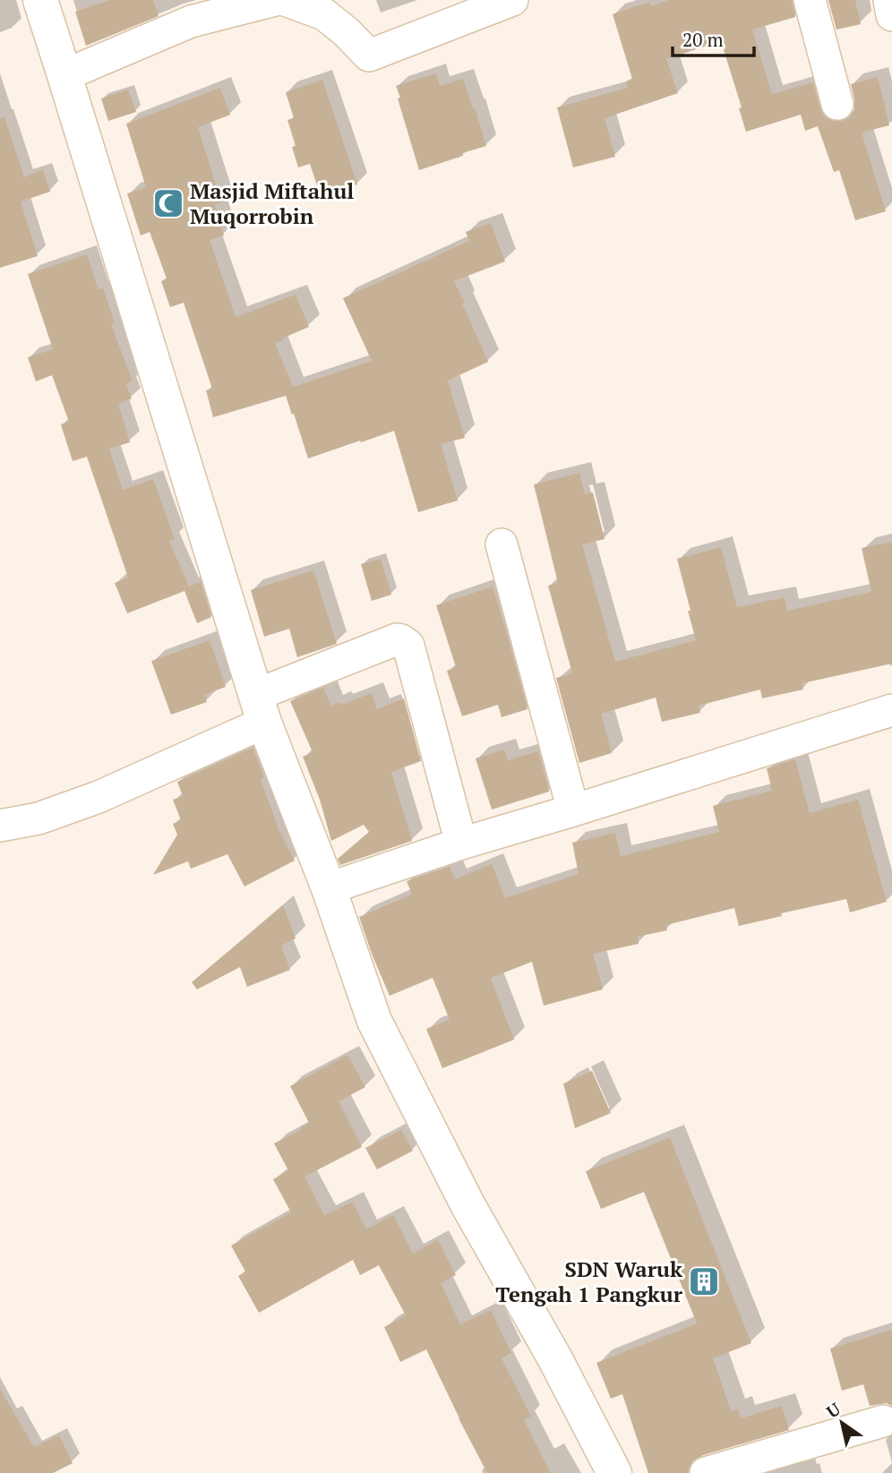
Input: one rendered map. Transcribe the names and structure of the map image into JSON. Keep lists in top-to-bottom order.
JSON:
{
  "places": {
    "mosque": ["Masjid Miftahul Muqorrobin"],
    "building": ["SDN Waruk Tengah 1 Pangkur"]
  },
  "scale_bar": "20 m",
  "north": "top left"
}
